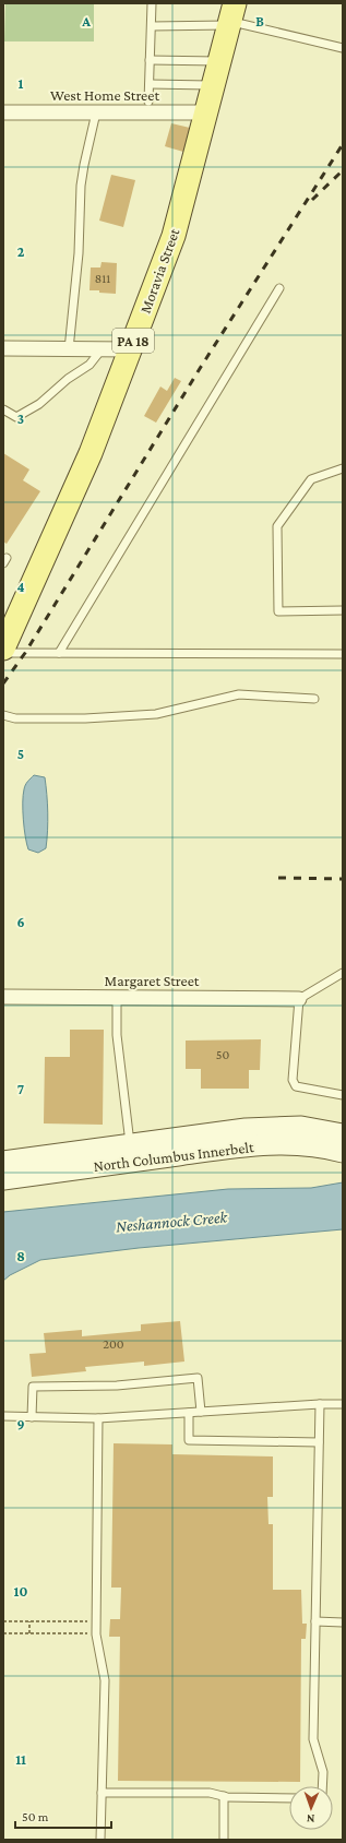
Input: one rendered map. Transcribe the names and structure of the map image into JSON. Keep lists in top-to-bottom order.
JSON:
{
  "streets": {
    "main road": ["Moravia Street", "PA 18", "North Columbus Innerbelt"],
    "street": ["West Home Street", "Margaret Street"]
  },
  "crossings": [
    ["West Home Street", "Moravia Street"]
  ],
  "water": ["Neshannock Creek"],
  "house_numbers": ["811", "50", "200"],
  "scale_bar": "50 m",
  "north": "bottom",
  "grid": {
    "columns": ["A", "B"],
    "rows": [
      "1",
      "2",
      "3",
      "4",
      "5",
      "6",
      "7",
      "8",
      "9",
      "10",
      "11"
    ]
  }
}
